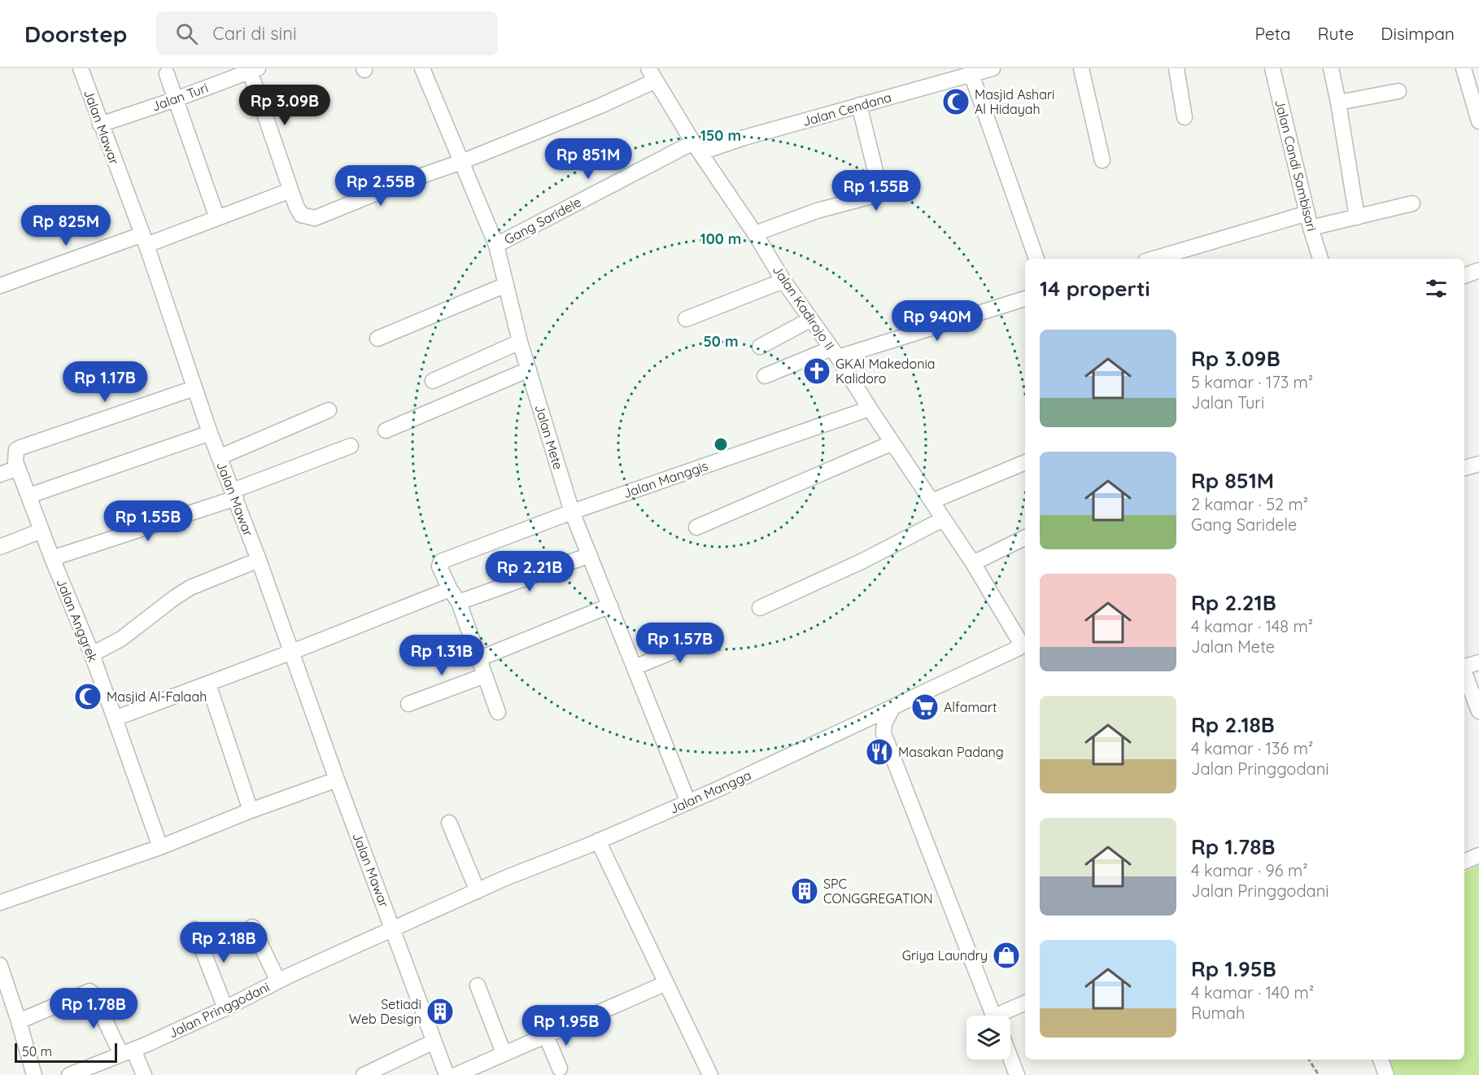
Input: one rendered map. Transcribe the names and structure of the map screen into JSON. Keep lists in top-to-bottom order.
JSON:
{
  "streets": {
    "street": [
      "Jalan Turi",
      "Jalan Cendana",
      "Jalan Mawar",
      "Jalan Candi Sambisari",
      "Gang Saridele",
      "Jalan Kadirojo II",
      "Jalan Mete",
      "Jalan Manggis",
      "Jalan Anggrek",
      "Jalan Mangga",
      "Jalan Pringgodani"
    ]
  },
  "crossings": [
    ["Jalan Turi", "Jalan Mawar"],
    ["Jalan Cendana", "Gang Saridele"],
    ["Jalan Cendana", "Jalan Kadirojo II"],
    ["Jalan Mawar", "Jalan Mangga"],
    ["Jalan Mawar", "Jalan Pringgodani"],
    ["Gang Saridele", "Jalan Kadirojo II"],
    ["Gang Saridele", "Jalan Mete"],
    ["Jalan Kadirojo II", "Jalan Manggis"],
    ["Jalan Kadirojo II", "Jalan Mangga"],
    ["Jalan Mete", "Jalan Manggis"],
    ["Jalan Mete", "Jalan Mangga"],
    ["Jalan Mangga", "Jalan Pringgodani"]
  ],
  "places": {
    "mosque": ["Masjid Ashari Al Hidayah", "Masjid Al-Falaah"],
    "church": ["GKAI Makedonia Kalidoro"],
    "supermarket": ["Alfamart"],
    "restaurant": ["Masakan Padang"],
    "building": ["SPC CONGGREGATION", "Setiadi Web Design"],
    "shop": ["Griya Laundry"]
  },
  "scale_bar": "50 m",
  "page": {
    "header": "Doorstep",
    "search": "Cari di sini",
    "nav": ["Peta", "Rute", "Disimpan"],
    "price": [
      "Rp 3.09B",
      "Rp 851M",
      "Rp 2.55B",
      "Rp 1.55B",
      "Rp 825M",
      "Rp 940M",
      "Rp 1.17B",
      "Rp 1.55B",
      "Rp 2.21B",
      "Rp 1.57B",
      "Rp 1.31B",
      "Rp 2.18B",
      "Rp 1.78B",
      "Rp 1.95B"
    ],
    "heading": "14 properti",
    "list": [
      {
        "name": "Rp 3.09B",
        "note": "5 kamar · 173 m² · Jalan Turi"
      },
      {
        "name": "Rp 851M",
        "note": "2 kamar · 52 m² · Gang Saridele"
      },
      {
        "name": "Rp 2.21B",
        "note": "4 kamar · 148 m² · Jalan Mete"
      },
      {
        "name": "Rp 2.18B",
        "note": "4 kamar · 136 m² · Jalan Pringgodani"
      },
      {
        "name": "Rp 1.78B",
        "note": "4 kamar · 96 m² · Jalan Pringgodani"
      },
      {
        "name": "Rp 1.95B",
        "note": "4 kamar · 140 m² · Rumah"
      }
    ],
    "scale": "50 m"
  },
  "rings": ["150 m", "100 m", "50 m"]
}
